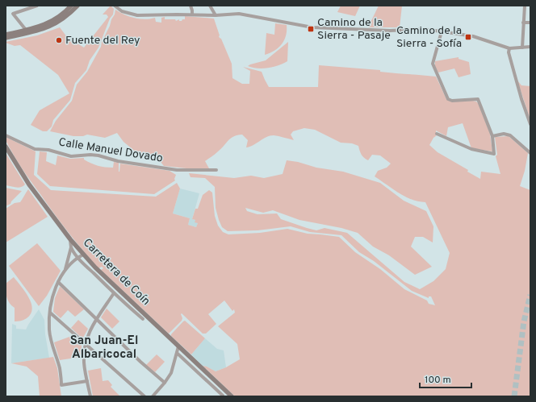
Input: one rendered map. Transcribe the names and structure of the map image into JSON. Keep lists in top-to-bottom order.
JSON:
{
  "streets": {
    "street": ["Calle Manuel Dovado", "Carretera de Coín"]
  },
  "districts": ["San Juan-El Albaricocal"],
  "places": {
    "transit": ["Camino de la Sierra - Pasaje", "Camino de la Sierra - Sofía"],
    "other": ["Fuente del Rey"]
  },
  "scale_bar": "100 m"
}
